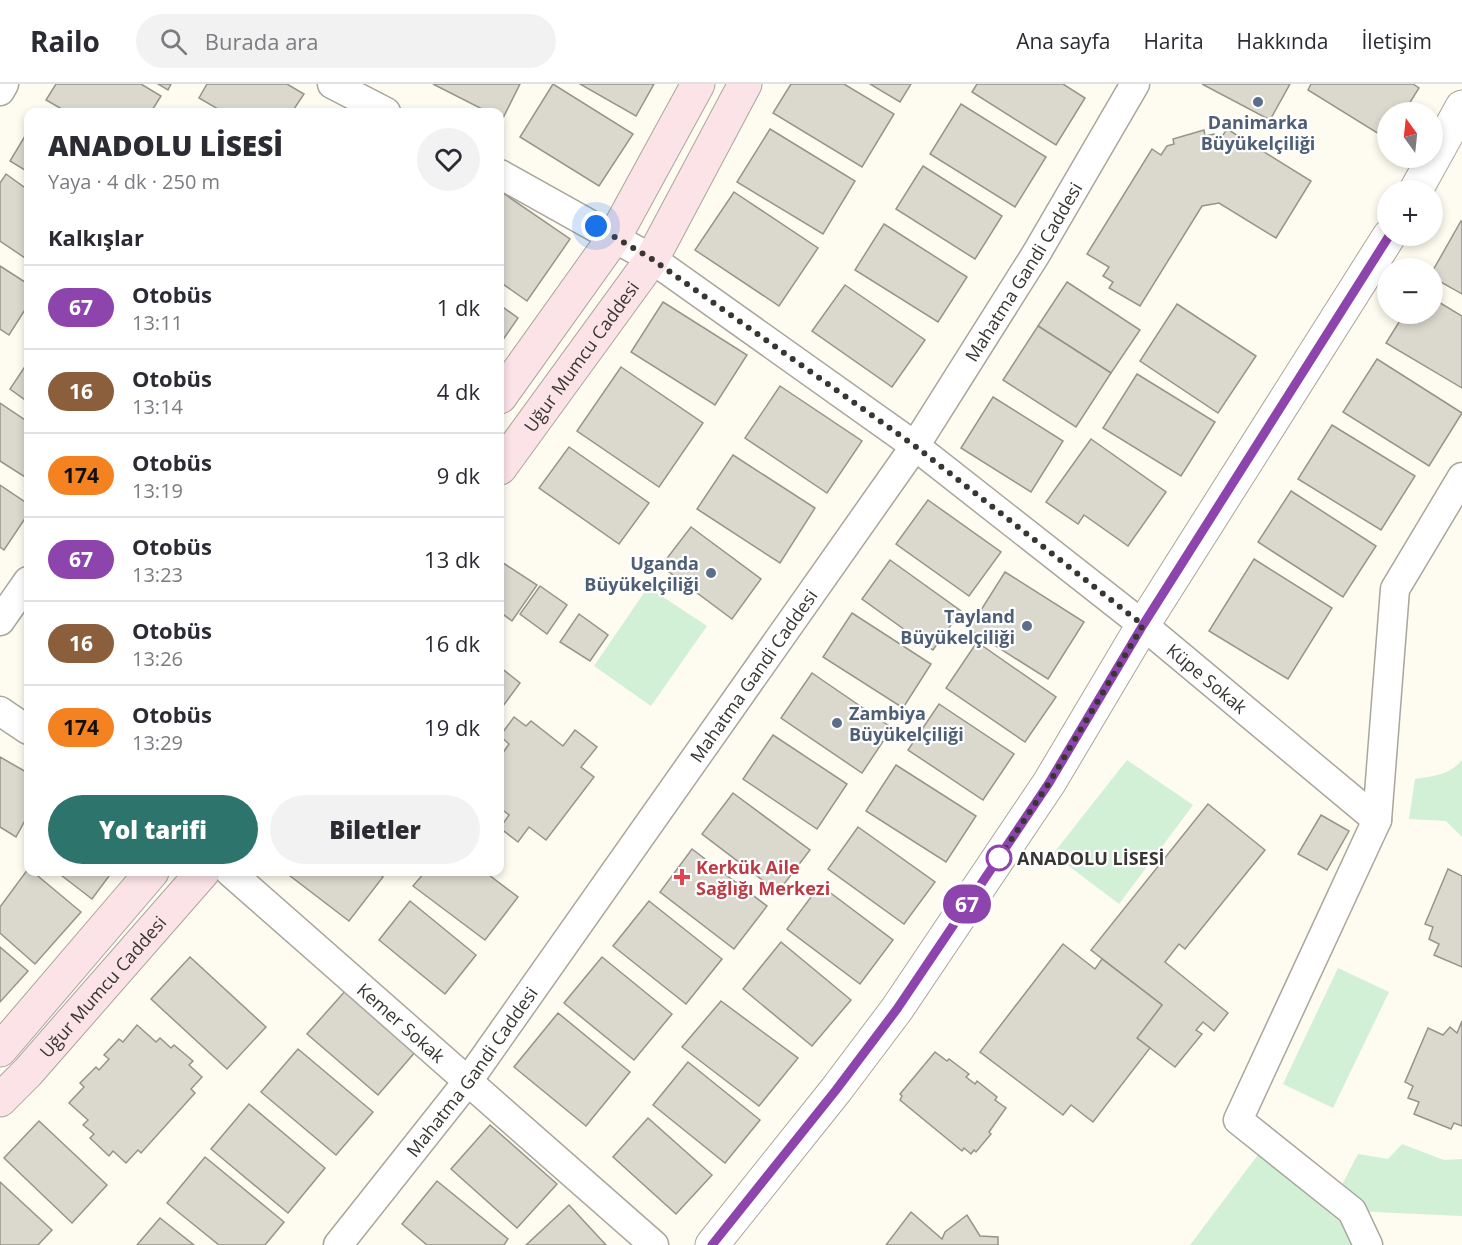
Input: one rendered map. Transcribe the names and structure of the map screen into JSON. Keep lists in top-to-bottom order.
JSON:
{
  "streets": {
    "main road": ["Uğur Mumcu Caddesi"],
    "street": ["Mahatma Gandi Caddesi", "Küpe Sokak", "Kemer Sokak"]
  },
  "crossings": [
    ["Mahatma Gandi Caddesi", "Küpe Sokak"],
    ["Mahatma Gandi Caddesi", "Kemer Sokak"],
    ["Uğur Mumcu Caddesi", "Küpe Sokak"]
  ],
  "places": {
    "other": [
      "Danimarka Büyükelçiliği",
      "Uganda Büyükelçiliği",
      "Tayland Büyükelçiliği",
      "Zambiya Büyükelçiliği",
      "ANADOLU LİSESİ"
    ],
    "health": ["Kerkük Aile Sağlığı Merkezi"]
  },
  "lines": ["bus line 67"],
  "north": "top",
  "page": {
    "header": "Railo",
    "search": "Burada ara",
    "nav": [
      "Ana sayfa",
      "Harita",
      "Hakkında",
      "İletişim"
    ],
    "on_map": "67",
    "map_buttons": ["+", "−"],
    "heading": [
      ["ANADOLU LİSESİ", "Yaya · 4 dk · 250 m"],
      "Kalkışlar"
    ],
    "list": [
      {
        "mark": "67",
        "name": "Otobüs",
        "note": "13:11",
        "value": "1 dk"
      },
      {
        "mark": "16",
        "name": "Otobüs",
        "note": "13:14",
        "value": "4 dk"
      },
      {
        "mark": "174",
        "name": "Otobüs",
        "note": "13:19",
        "value": "9 dk"
      },
      {
        "mark": "67",
        "name": "Otobüs",
        "note": "13:23",
        "value": "13 dk"
      },
      {
        "mark": "16",
        "name": "Otobüs",
        "note": "13:26",
        "value": "16 dk"
      },
      {
        "mark": "174",
        "name": "Otobüs",
        "note": "13:29",
        "value": "19 dk"
      }
    ],
    "buttons": ["Yol tarifi", "Biletler"]
  }
}
